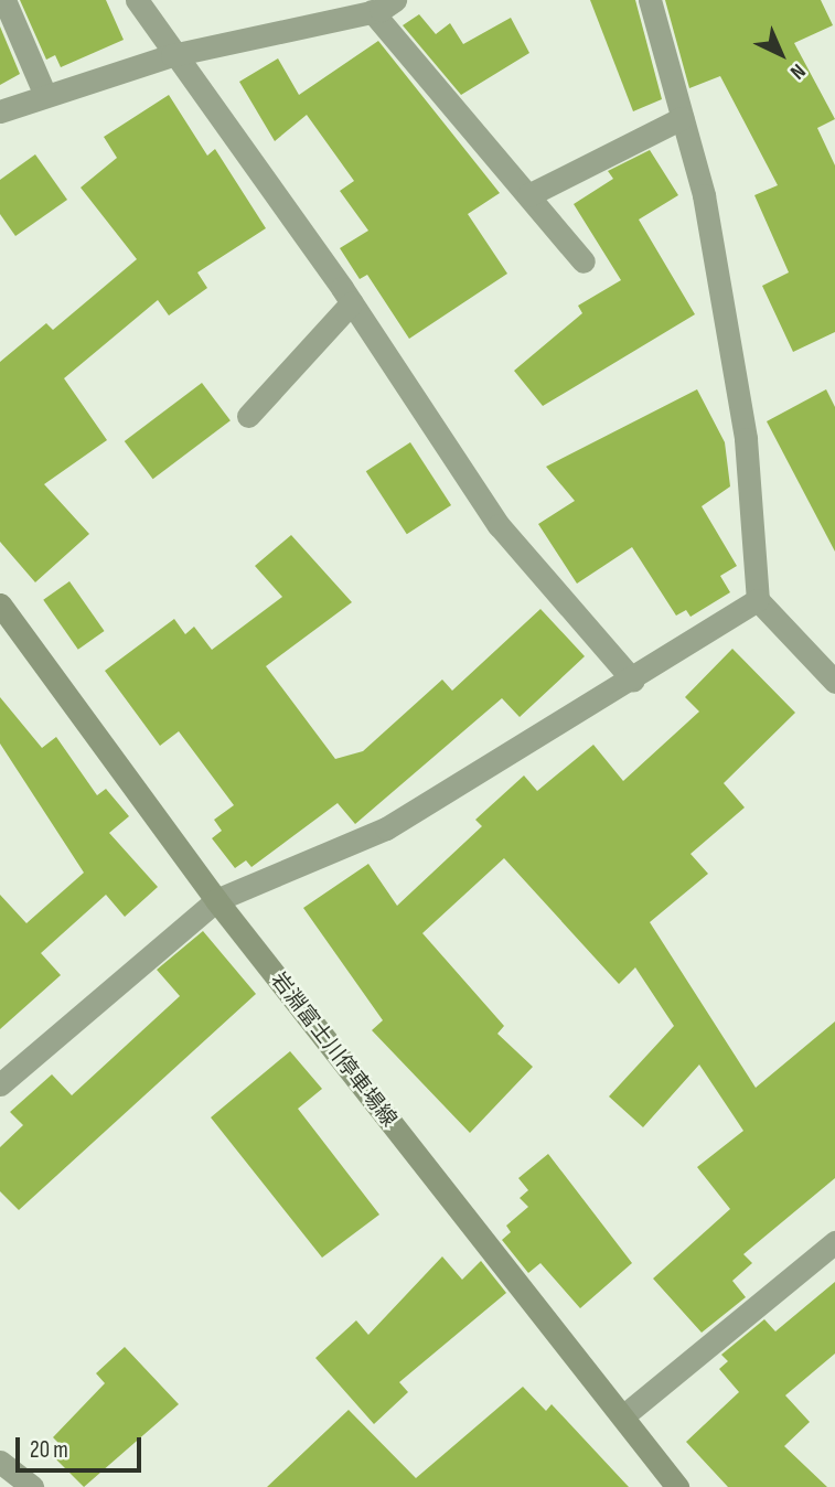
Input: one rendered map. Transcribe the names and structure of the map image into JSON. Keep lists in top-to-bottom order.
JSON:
{
  "streets": {
    "main road": ["岩淵富士川停車場線"]
  },
  "scale_bar": "20 m",
  "north": "bottom right"
}
